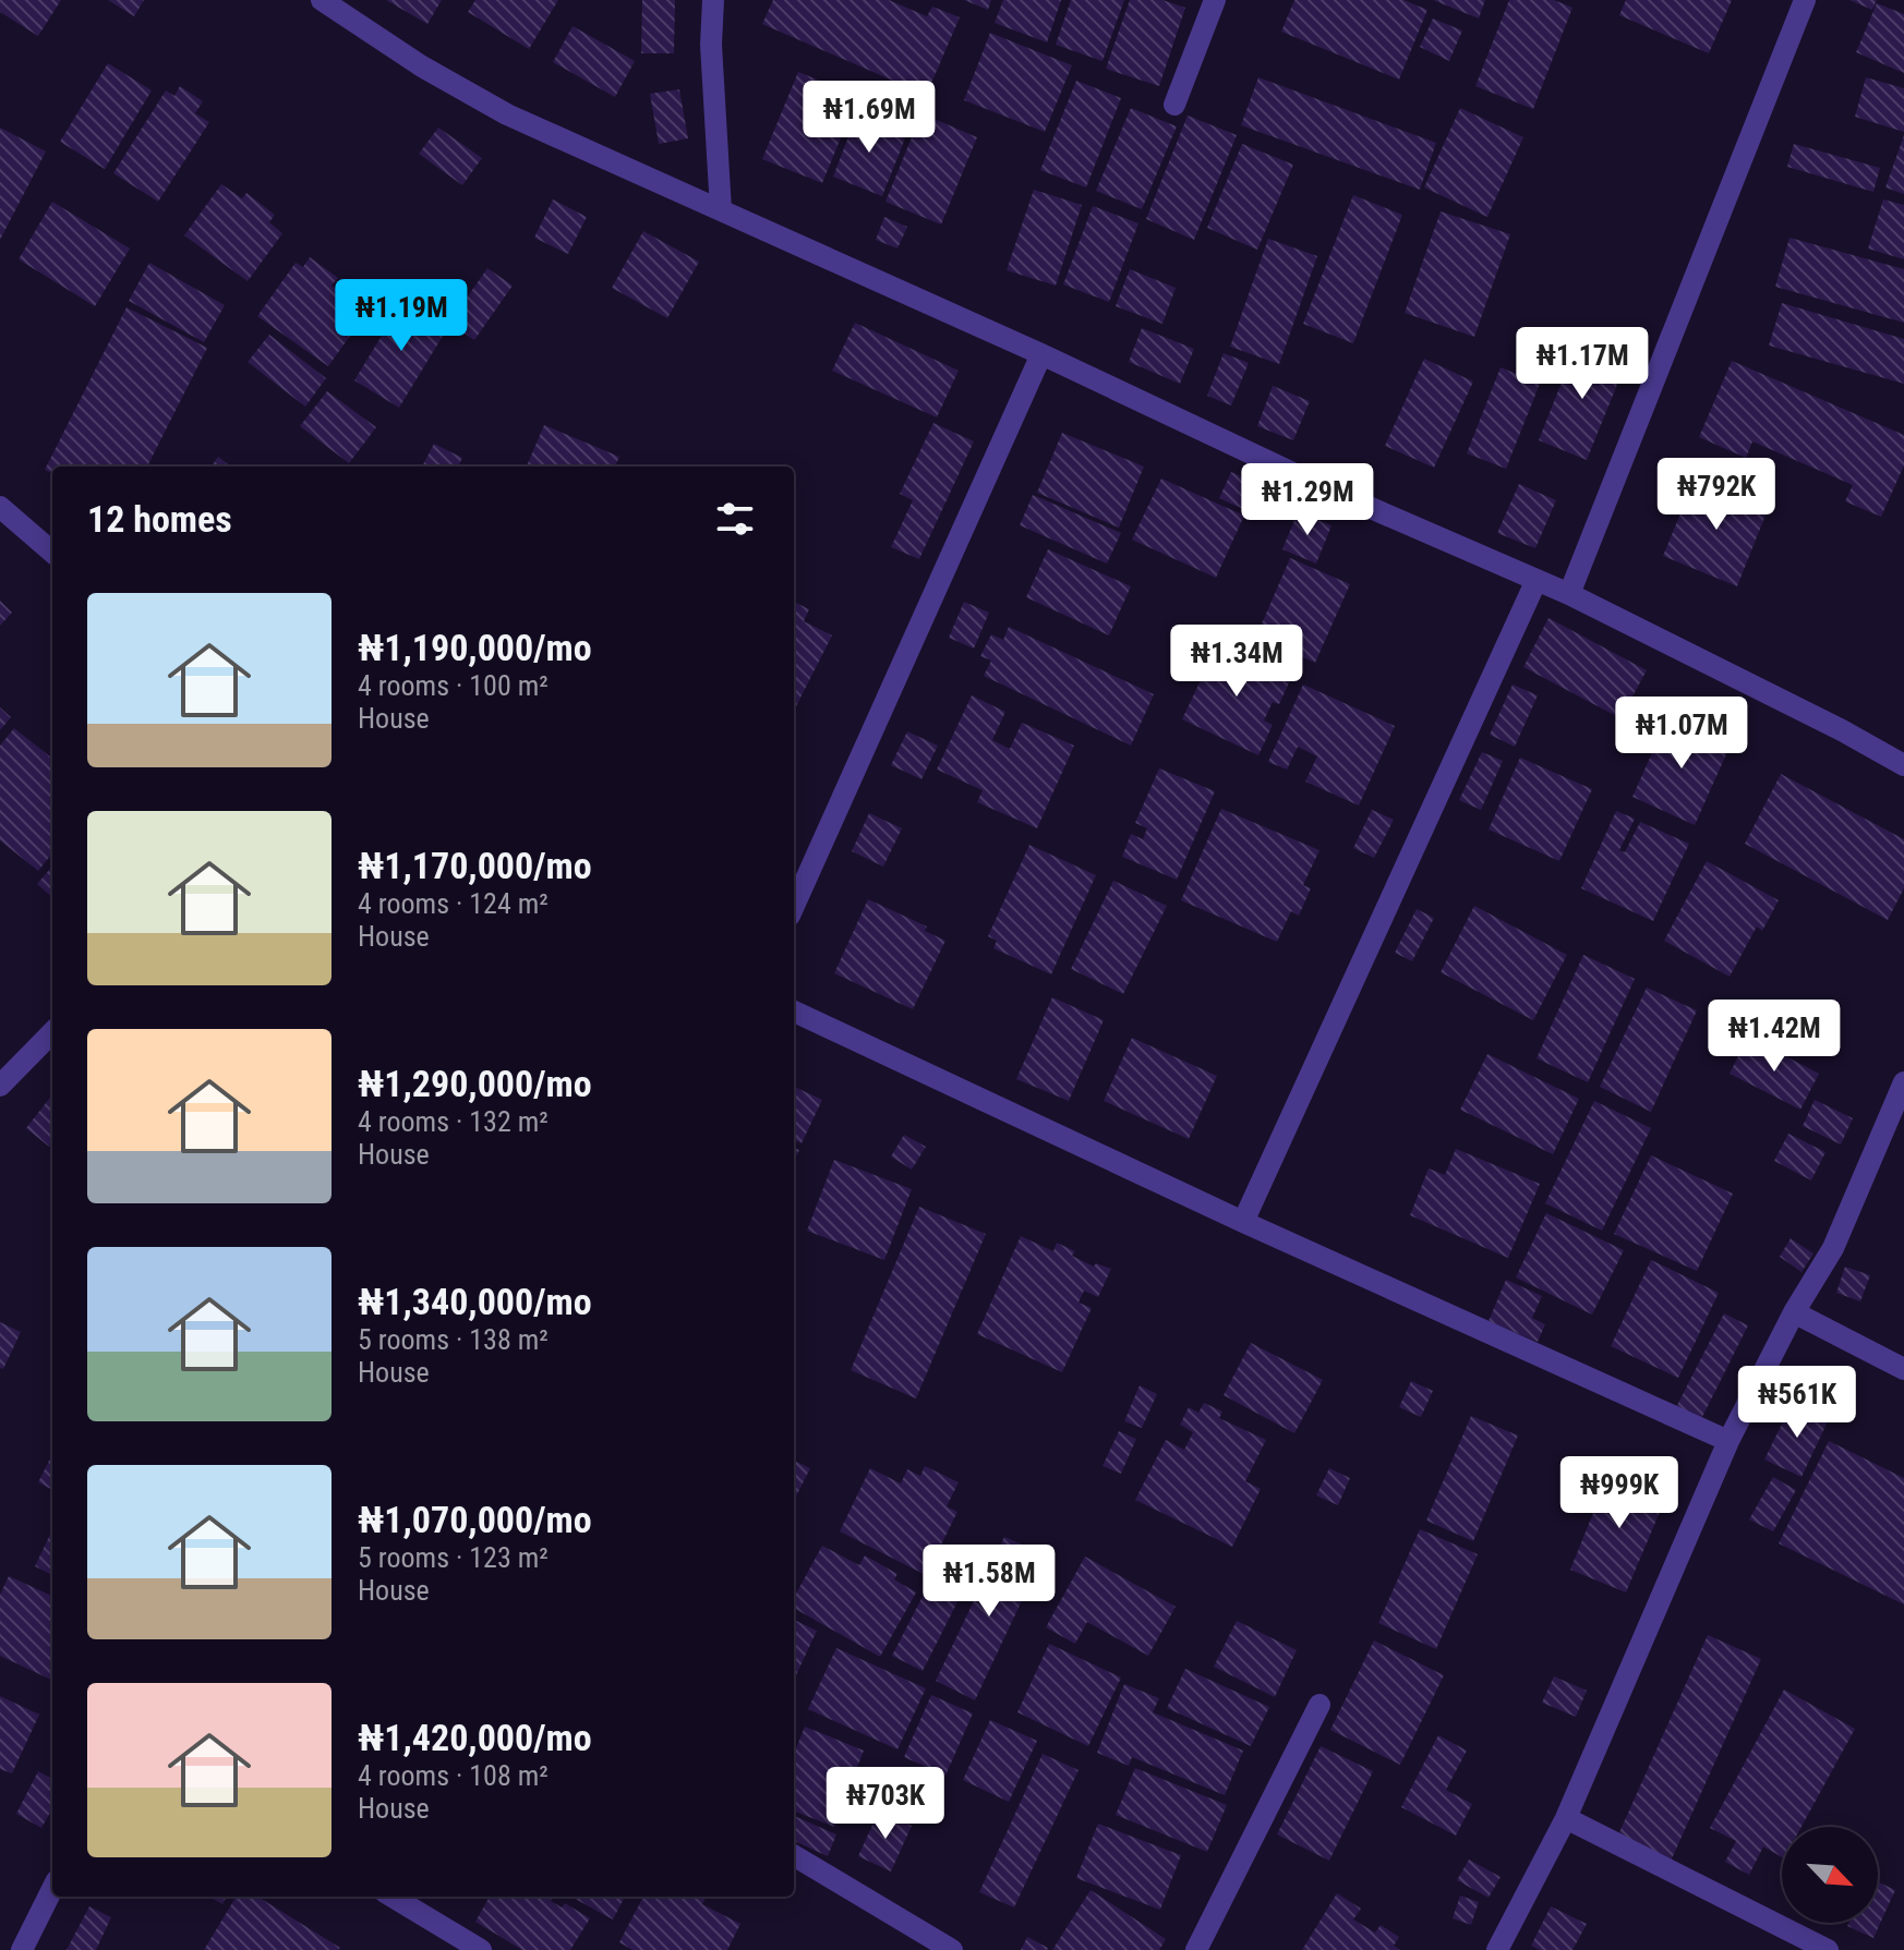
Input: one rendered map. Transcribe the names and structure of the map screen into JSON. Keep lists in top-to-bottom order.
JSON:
{
  "north": "bottom right",
  "page": {
    "price": [
      "₦1.69M",
      "₦1.19M",
      "₦1.17M",
      "₦792K",
      "₦1.29M",
      "₦1.34M",
      "₦1.07M",
      "₦1.42M",
      "₦561K",
      "₦999K",
      "₦1.58M",
      "₦703K"
    ],
    "heading": "12 homes",
    "list": [
      {
        "name": "₦1,190,000/mo",
        "note": "4 rooms · 100 m² · House"
      },
      {
        "name": "₦1,170,000/mo",
        "note": "4 rooms · 124 m² · House"
      },
      {
        "name": "₦1,290,000/mo",
        "note": "4 rooms · 132 m² · House"
      },
      {
        "name": "₦1,340,000/mo",
        "note": "5 rooms · 138 m² · House"
      },
      {
        "name": "₦1,070,000/mo",
        "note": "5 rooms · 123 m² · House"
      },
      {
        "name": "₦1,420,000/mo",
        "note": "4 rooms · 108 m² · House"
      }
    ]
  }
}
